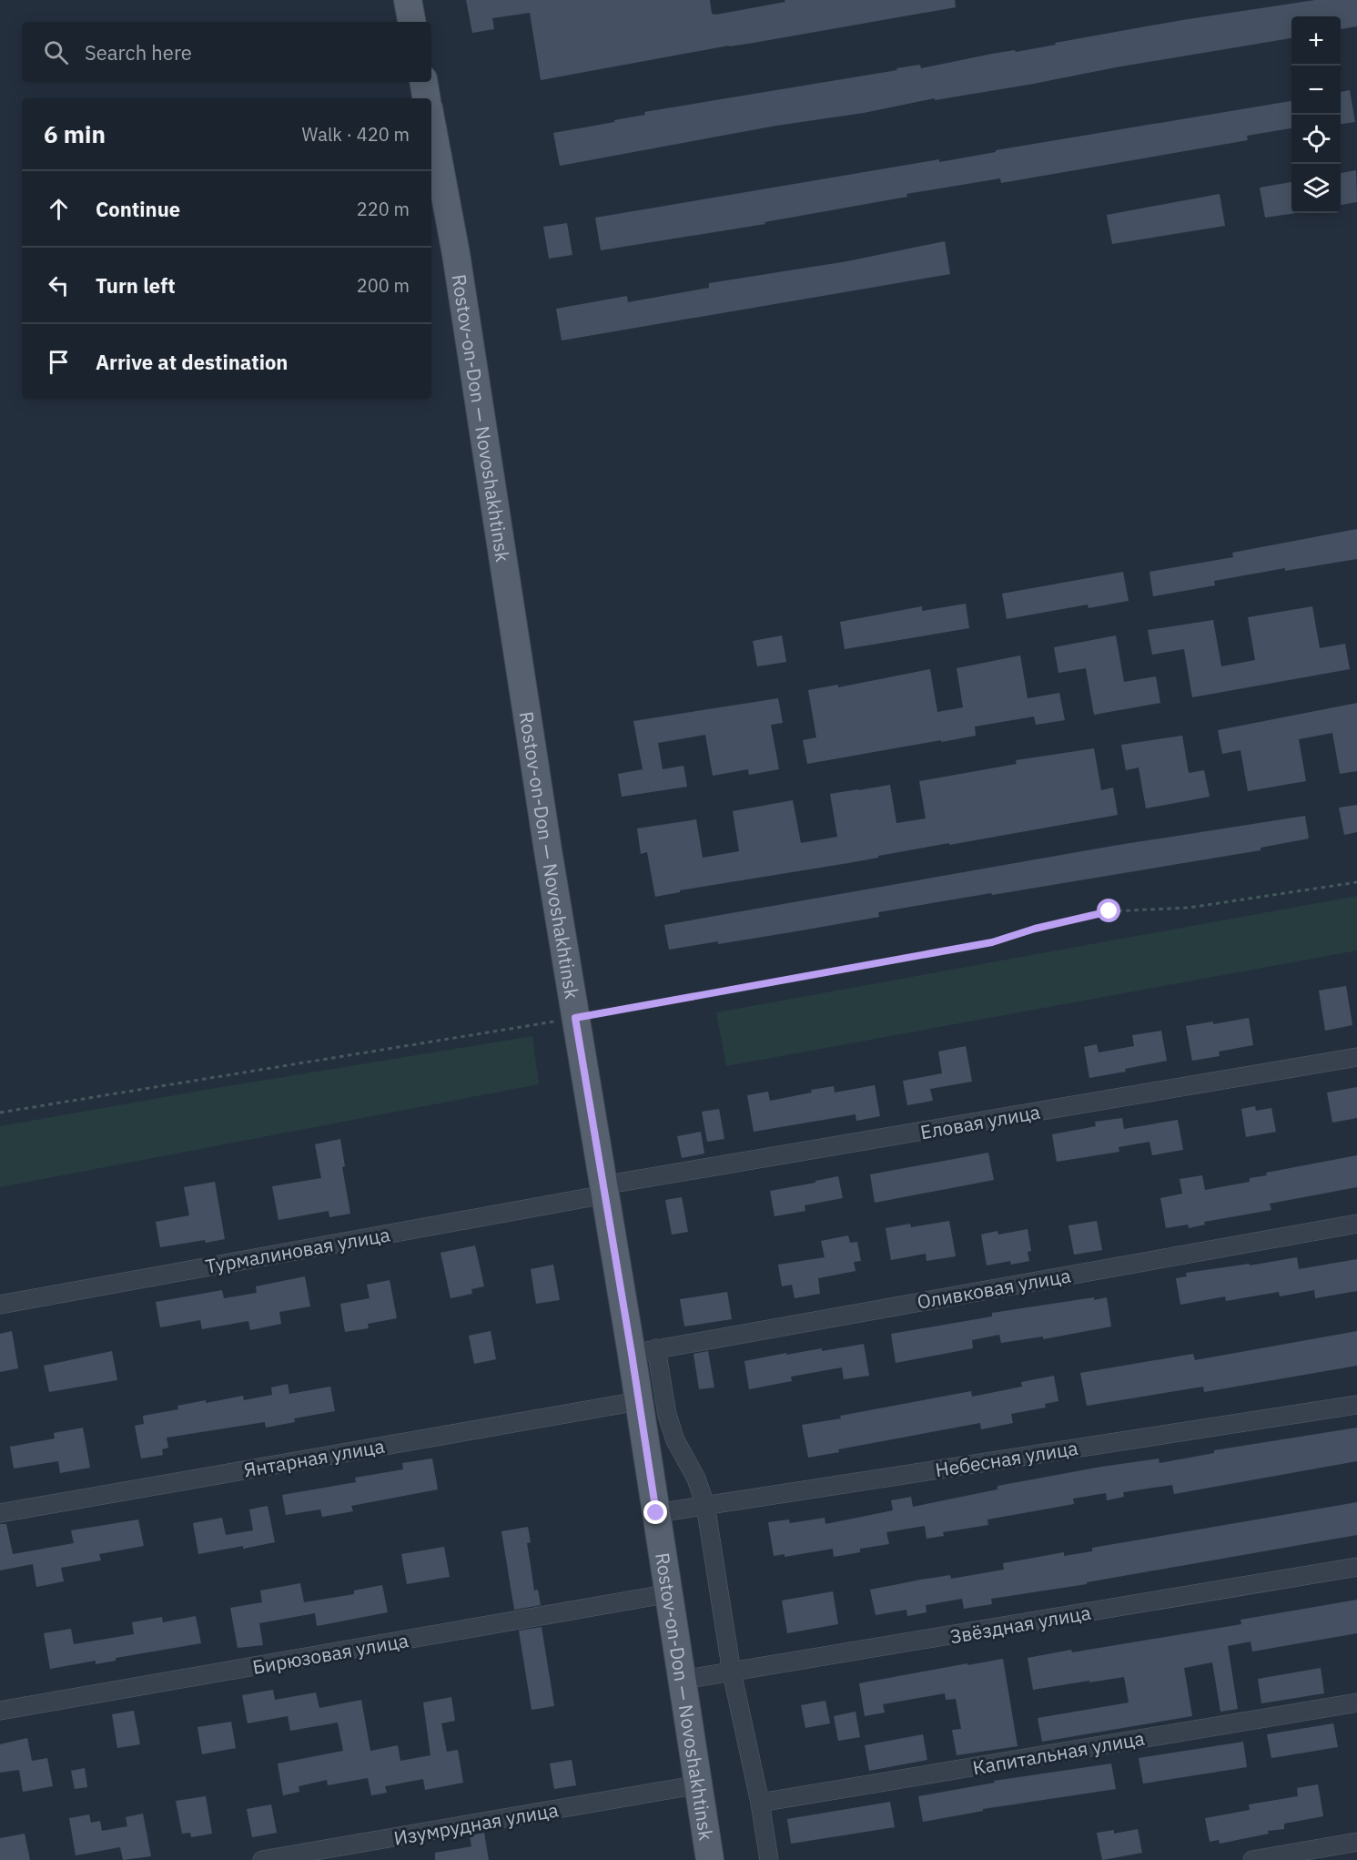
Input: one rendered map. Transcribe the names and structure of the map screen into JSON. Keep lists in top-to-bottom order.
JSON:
{
  "streets": {
    "main road": ["Rostov-on-Don — Novoshakhtinsk"],
    "street": [
      "Еловая улица",
      "Турмалиновая улица",
      "Оливковая улица",
      "Янтарная улица",
      "Небесная улица",
      "Звёздная улица",
      "Бирюзовая улица",
      "Капитальная улица",
      "Изумрудная улица"
    ]
  },
  "crossings": [
    ["Rostov-on-Don — Novoshakhtinsk", "Еловая улица"],
    ["Rostov-on-Don — Novoshakhtinsk", "Турмалиновая улица"],
    ["Rostov-on-Don — Novoshakhtinsk", "Оливковая улица"],
    ["Rostov-on-Don — Novoshakhtinsk", "Янтарная улица"],
    ["Rostov-on-Don — Novoshakhtinsk", "Небесная улица"],
    ["Rostov-on-Don — Novoshakhtinsk", "Звёздная улица"],
    ["Rostov-on-Don — Novoshakhtinsk", "Бирюзовая улица"],
    ["Rostov-on-Don — Novoshakhtinsk", "Изумрудная улица"],
    ["Еловая улица", "Турмалиновая улица"]
  ],
  "page": {
    "map_buttons": ["+", "−"],
    "search": "Search here",
    "heading": ["6 min", "Walk · 420 m"],
    "list": [
      ["Continue", "220 m"],
      ["Turn left", "200 m"],
      "Arrive at destination"
    ]
  }
}
